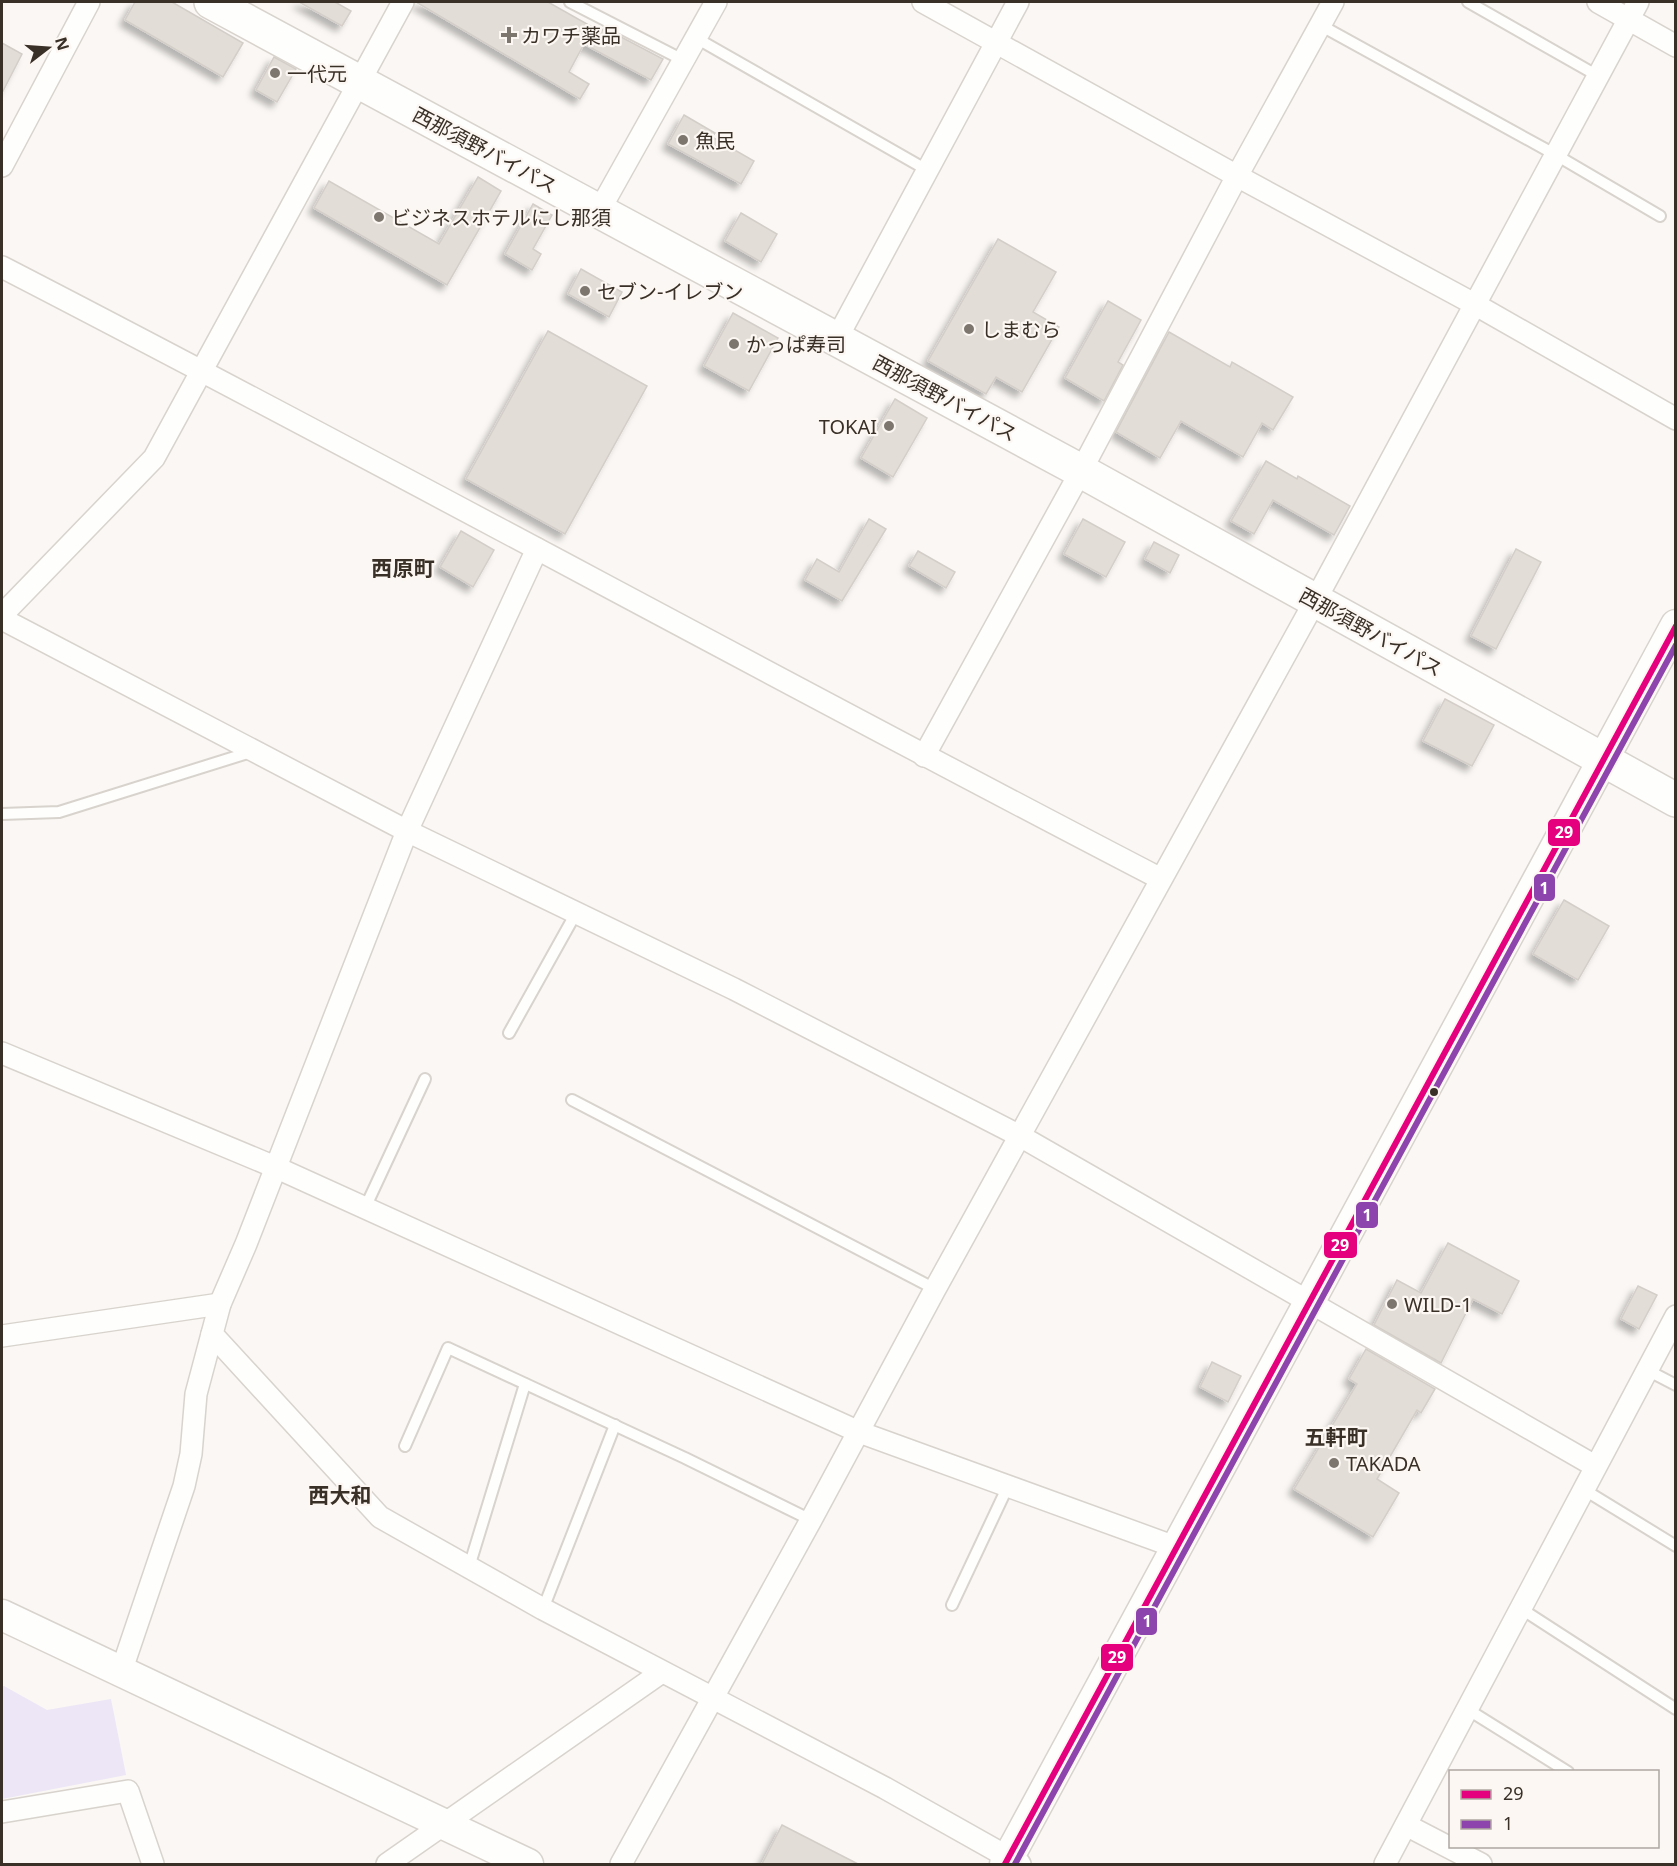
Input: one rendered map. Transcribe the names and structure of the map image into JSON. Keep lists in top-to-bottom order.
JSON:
{
  "streets": {
    "highway": ["西那須野バイパス"]
  },
  "districts": ["西原町", "五軒町", "西大和"],
  "places": {
    "health": ["カワチ薬品"],
    "other": [
      "一代元",
      "魚民",
      "ビジネスホテルにし那須",
      "セブン-イレブン",
      "しまむら",
      "かっぱ寿司",
      "TOKAI",
      "WILD-1",
      "TAKADA"
    ]
  },
  "lines": ["transit line 29", "transit line 1"],
  "legend": ["29", "1"],
  "north": "right"
}
